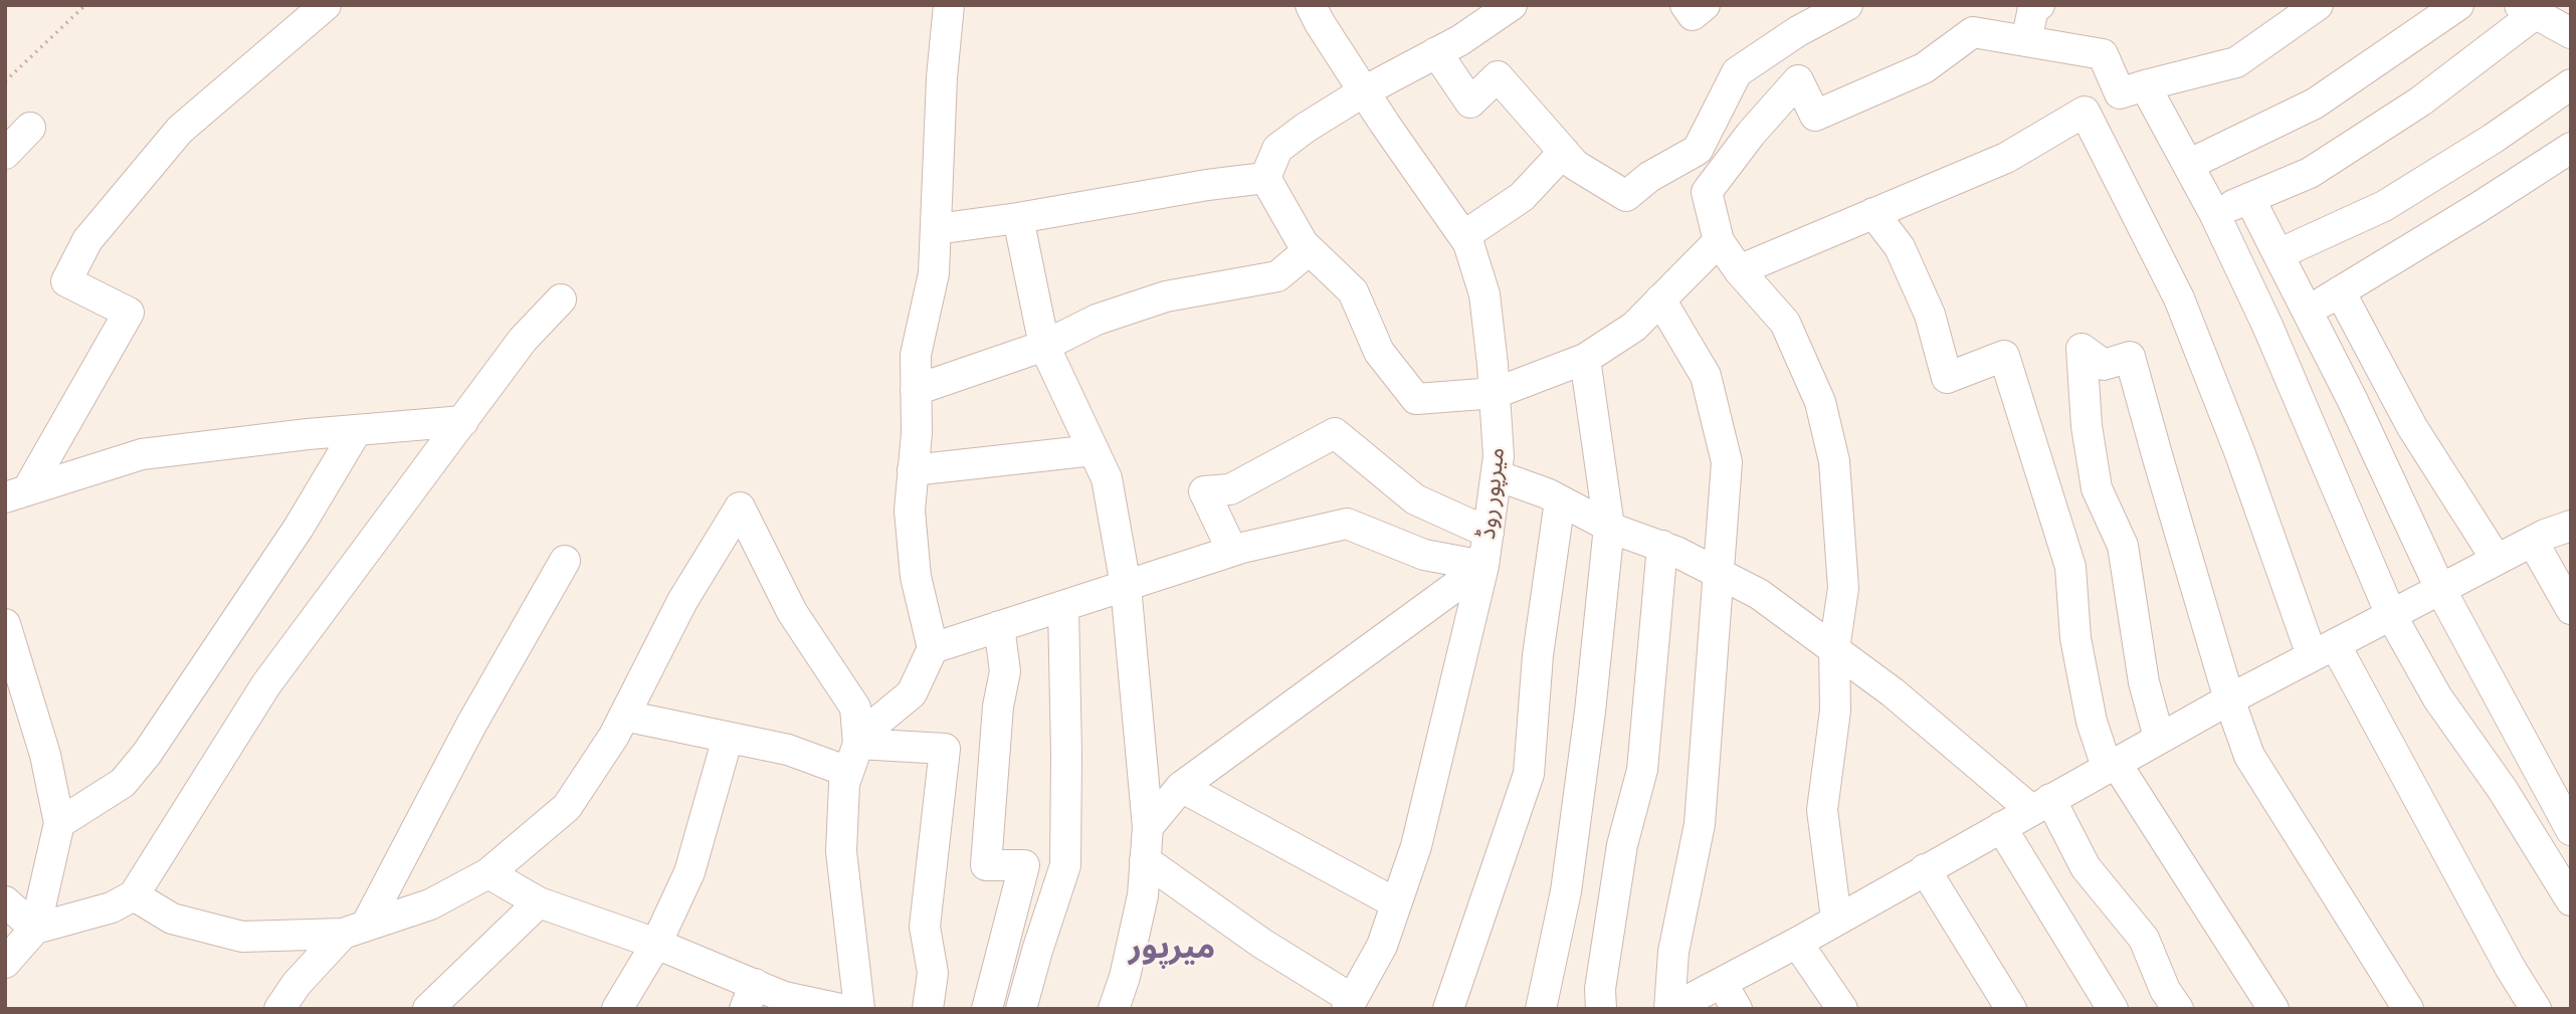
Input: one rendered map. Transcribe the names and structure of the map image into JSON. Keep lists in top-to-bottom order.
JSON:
{
  "streets": {
    "street": ["میرپور روڈ"]
  },
  "districts": ["میرپور"]
}
